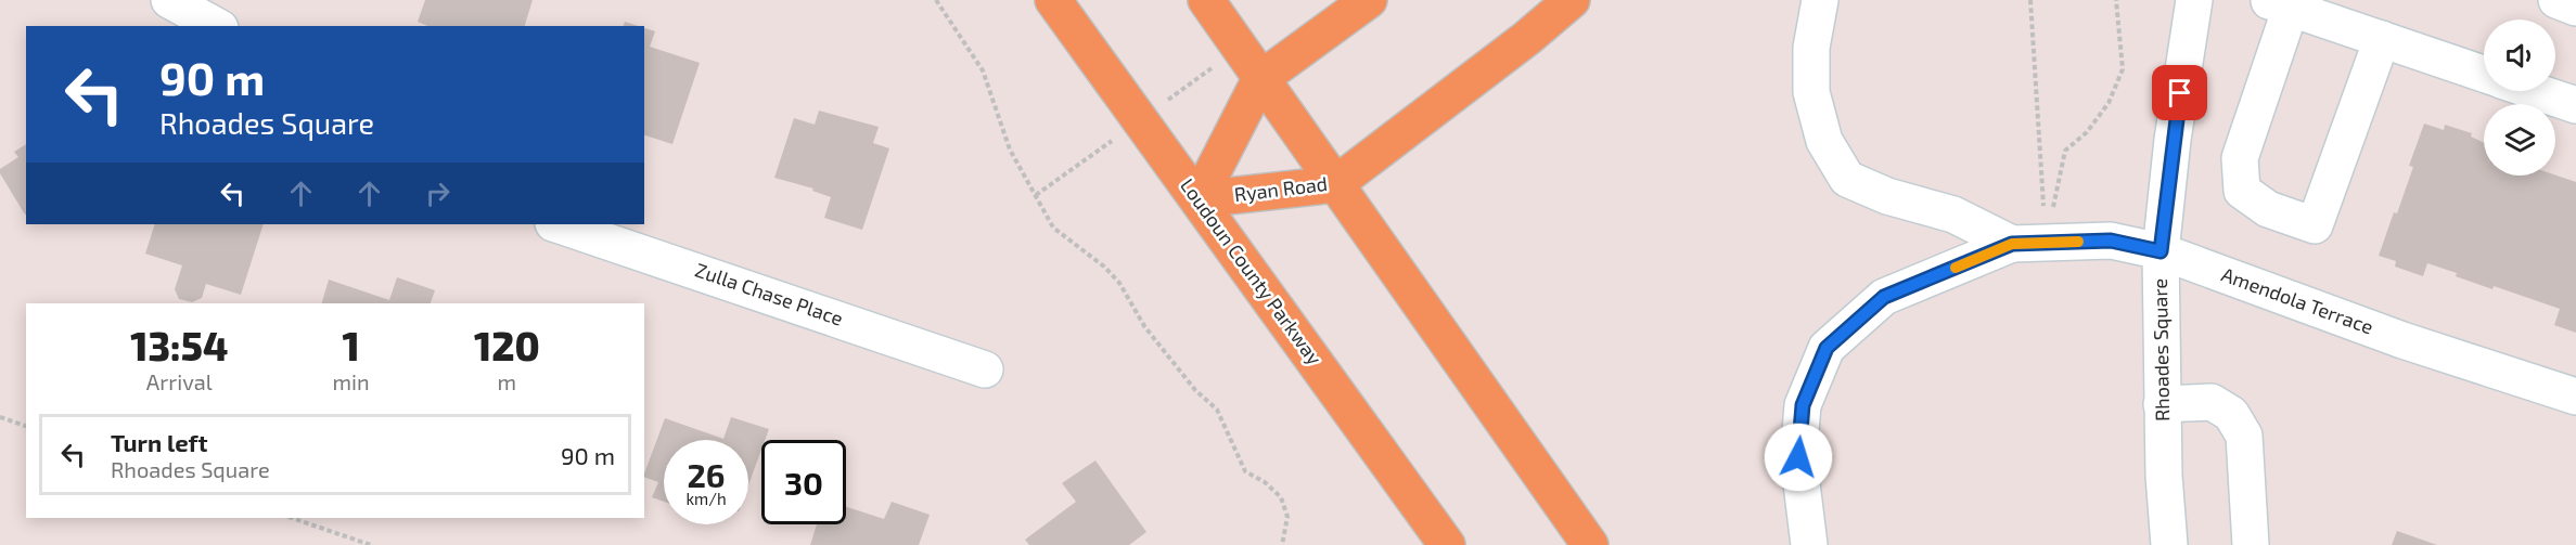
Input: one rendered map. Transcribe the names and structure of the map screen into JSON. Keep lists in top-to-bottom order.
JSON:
{
  "streets": {
    "main road": ["Ryan Road", "Loudoun County Parkway"],
    "street": ["Zulla Chase Place", "Amendola Terrace", "Rhoades Square"]
  },
  "crossings": [
    ["Ryan Road", "Loudoun County Parkway"],
    ["Amendola Terrace", "Rhoades Square"]
  ],
  "page": {
    "turn": ["90 m", "Rhoades Square"],
    "eta": [
      "13:54",
      "Arrival",
      "1",
      "min",
      "120",
      "m"
    ],
    "list": [
      {
        "name": "Turn left",
        "note": "Rhoades Square",
        "value": "90 m"
      }
    ],
    "speed": "26 km/h",
    "limit": "30"
  }
}
